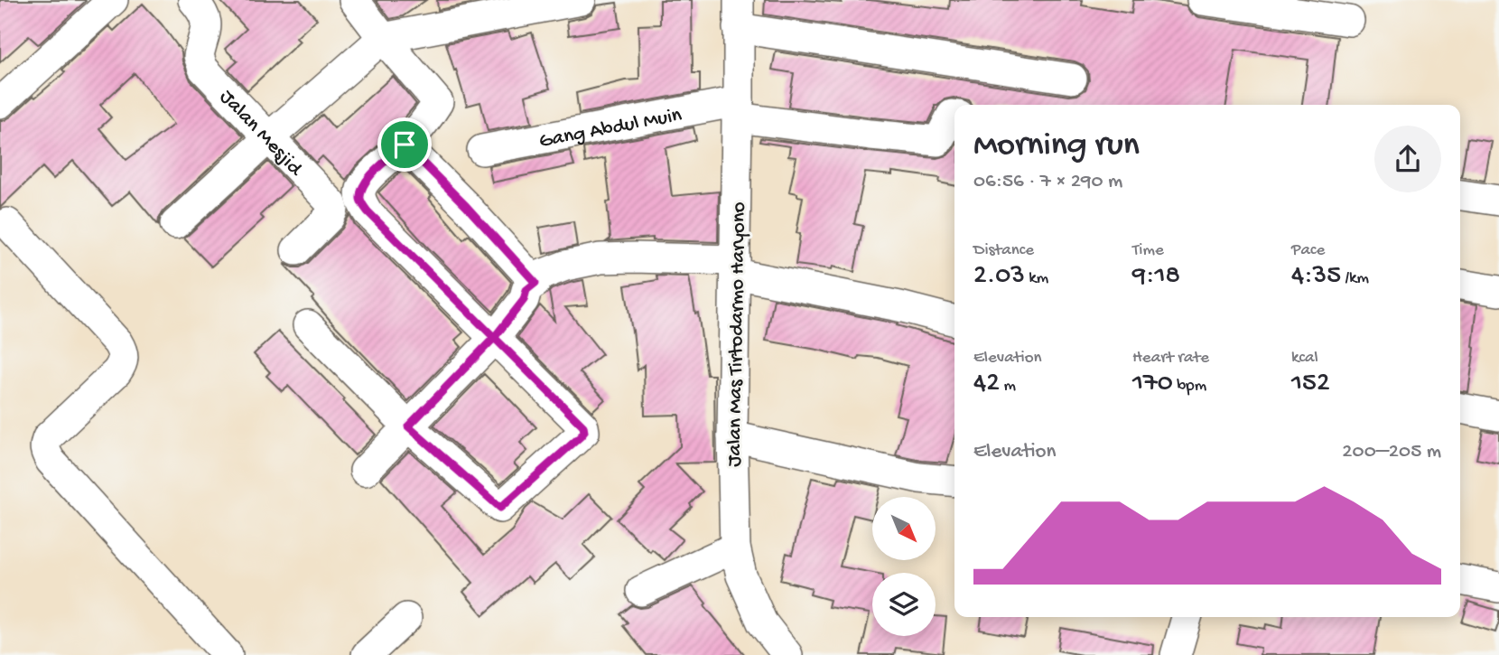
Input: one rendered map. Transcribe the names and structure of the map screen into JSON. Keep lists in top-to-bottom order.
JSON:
{
  "streets": {
    "street": ["Gang Abdul Muin", "Jalan Mesjid", "Jalan Mas Tirtodarmo Haryono"]
  },
  "crossings": [
    ["Gang Abdul Muin", "Jalan Mas Tirtodarmo Haryono"]
  ],
  "north": "bottom right",
  "page": {
    "heading": ["Morning run", "06:56 · 7 × 290 m"],
    "stats": [
      ["Distance", "2.03 km"],
      ["Time", "9:18"],
      ["Pace", "4:35 /km"],
      ["Elevation", "42 m"],
      ["Heart rate", "170 bpm"],
      ["kcal", "152"]
    ],
    "chart": ["Elevation", "200–205 m"]
  }
}
